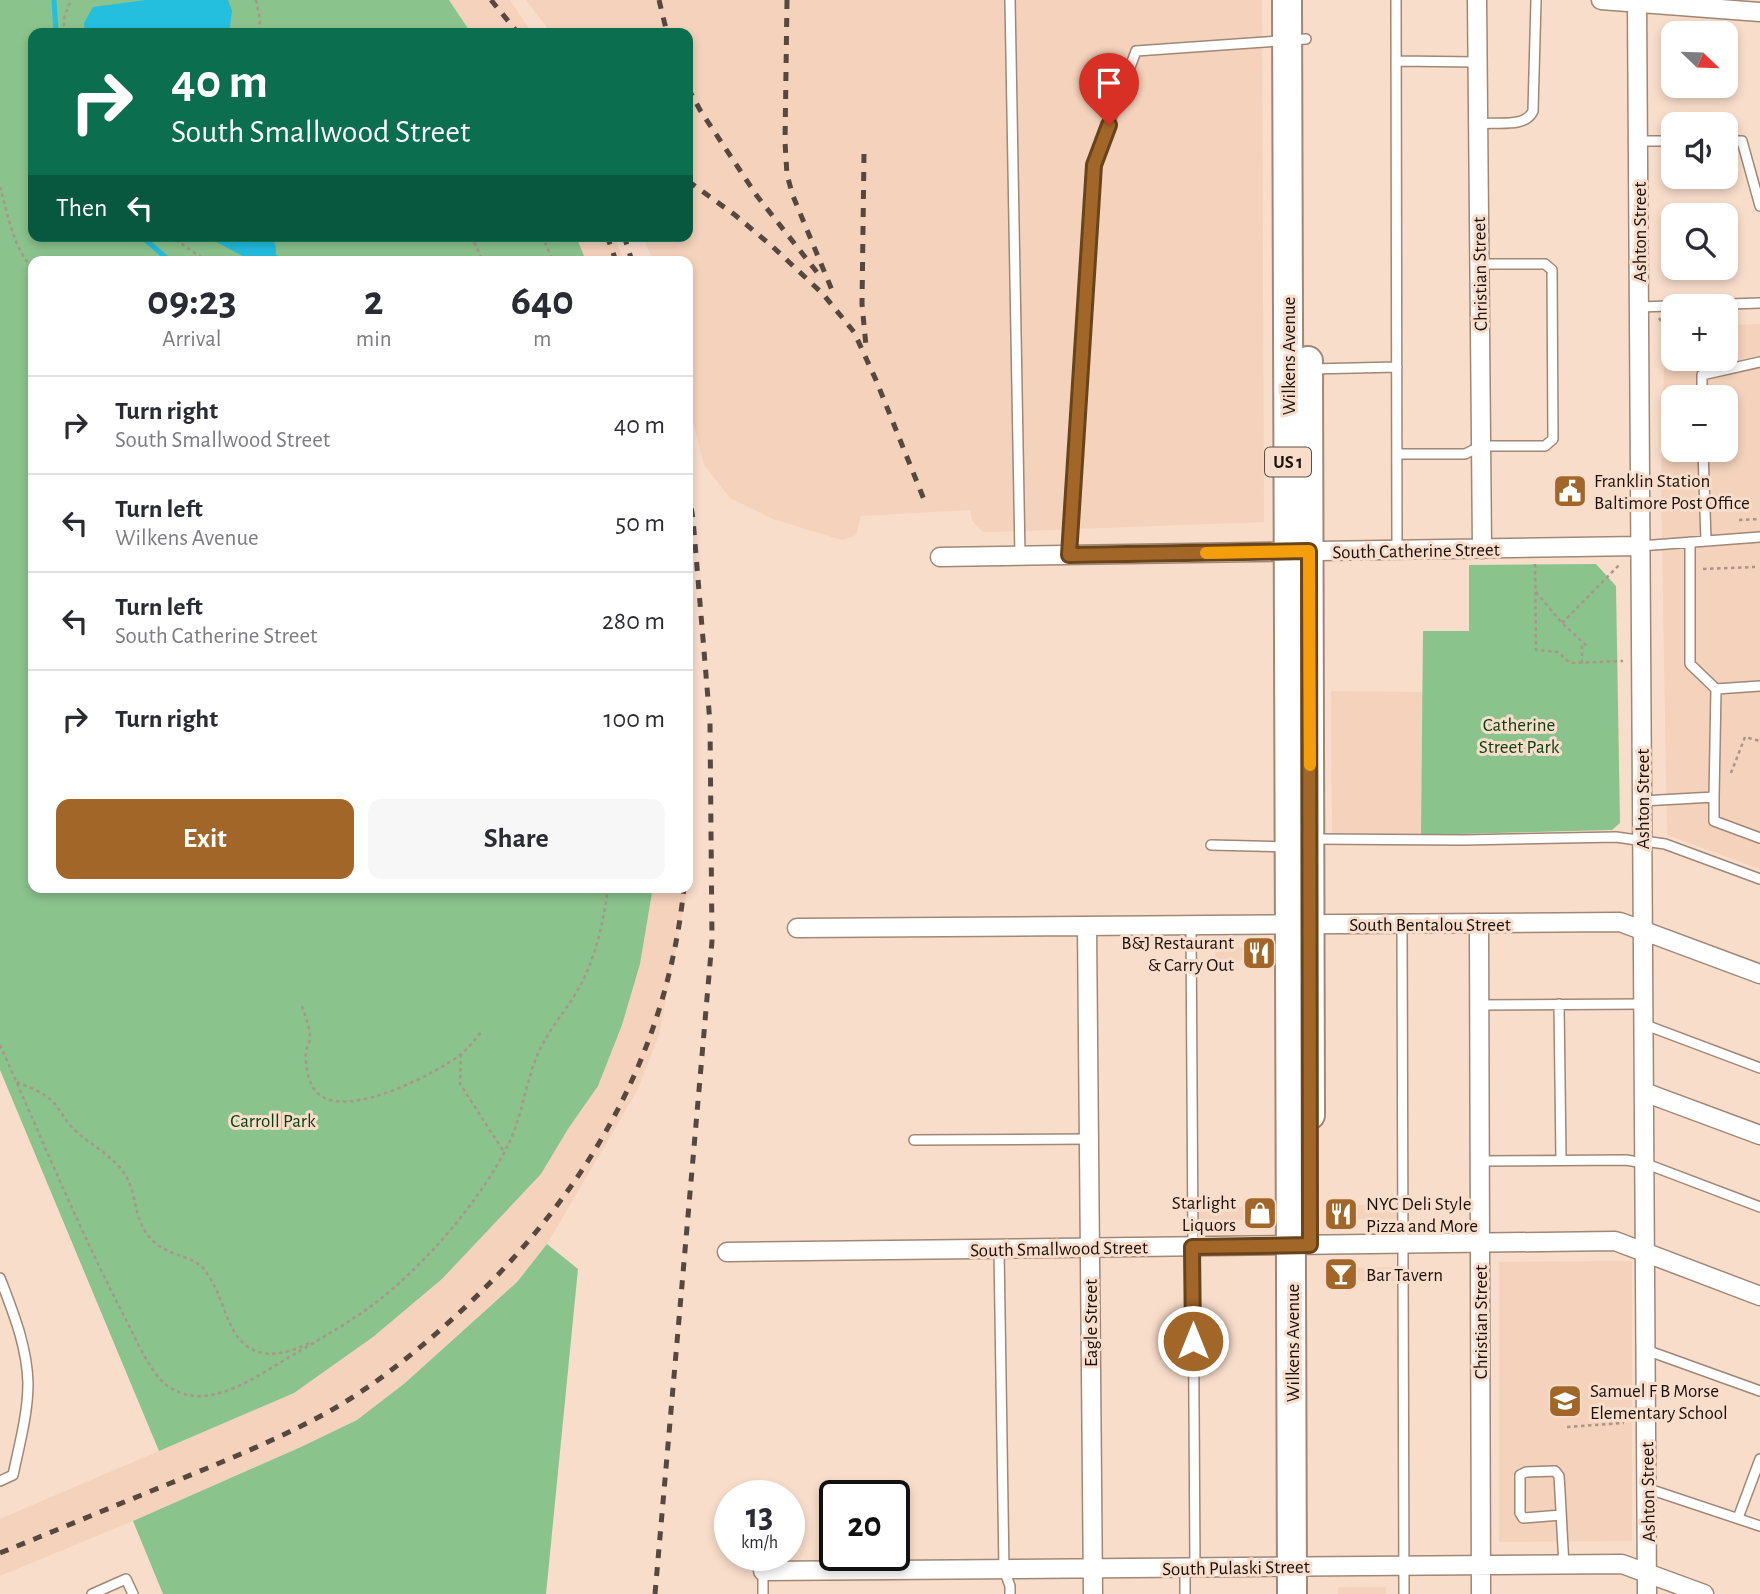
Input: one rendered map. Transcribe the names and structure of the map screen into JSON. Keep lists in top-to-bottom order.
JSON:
{
  "streets": {
    "main road": ["Wilkens Avenue", "US 1"],
    "street": [
      "Ashton Street",
      "Christian Street",
      "South Catherine Street",
      "South Bentalou Street",
      "South Smallwood Street",
      "Eagle Street",
      "South Pulaski Street"
    ]
  },
  "crossings": [
    ["Ashton Street", "South Catherine Street"],
    ["Ashton Street", "South Bentalou Street"],
    ["Ashton Street", "South Smallwood Street"],
    ["Ashton Street", "South Pulaski Street"],
    ["Christian Street", "South Catherine Street"],
    ["Christian Street", "South Bentalou Street"],
    ["Christian Street", "South Smallwood Street"],
    ["Christian Street", "South Pulaski Street"],
    ["Wilkens Avenue", "South Catherine Street"],
    ["Wilkens Avenue", "South Bentalou Street"],
    ["Wilkens Avenue", "South Smallwood Street"],
    ["Wilkens Avenue", "South Pulaski Street"],
    ["South Bentalou Street", "Eagle Street"],
    ["South Smallwood Street", "Eagle Street"],
    ["Eagle Street", "South Pulaski Street"]
  ],
  "parks": ["Catherine Street Park", "Carroll Park"],
  "places": {
    "public building": ["Franklin Station Baltimore Post Office"],
    "restaurant": ["B&J Restaurant & Carry Out", "NYC Deli Style Pizza and More"],
    "shop": ["Starlight Liquors"],
    "bar": ["Bar Tavern"],
    "school or university": ["Samuel F B Morse Elementary School"]
  },
  "north": "bottom right",
  "page": {
    "map_buttons": ["+", "−"],
    "turn": ["40 m", "South Smallwood Street"],
    "then": "Then",
    "eta": [
      "09:23",
      "Arrival",
      "2",
      "min",
      "640",
      "m"
    ],
    "list": [
      {
        "name": "Turn right",
        "note": "South Smallwood Street",
        "value": "40 m"
      },
      {
        "name": "Turn left",
        "note": "Wilkens Avenue",
        "value": "50 m"
      },
      {
        "name": "Turn left",
        "note": "South Catherine Street",
        "value": "280 m"
      },
      {
        "name": "Turn right",
        "value": "100 m"
      }
    ],
    "buttons": ["Exit", "Share"],
    "speed": "13 km/h",
    "limit": "20"
  }
}
